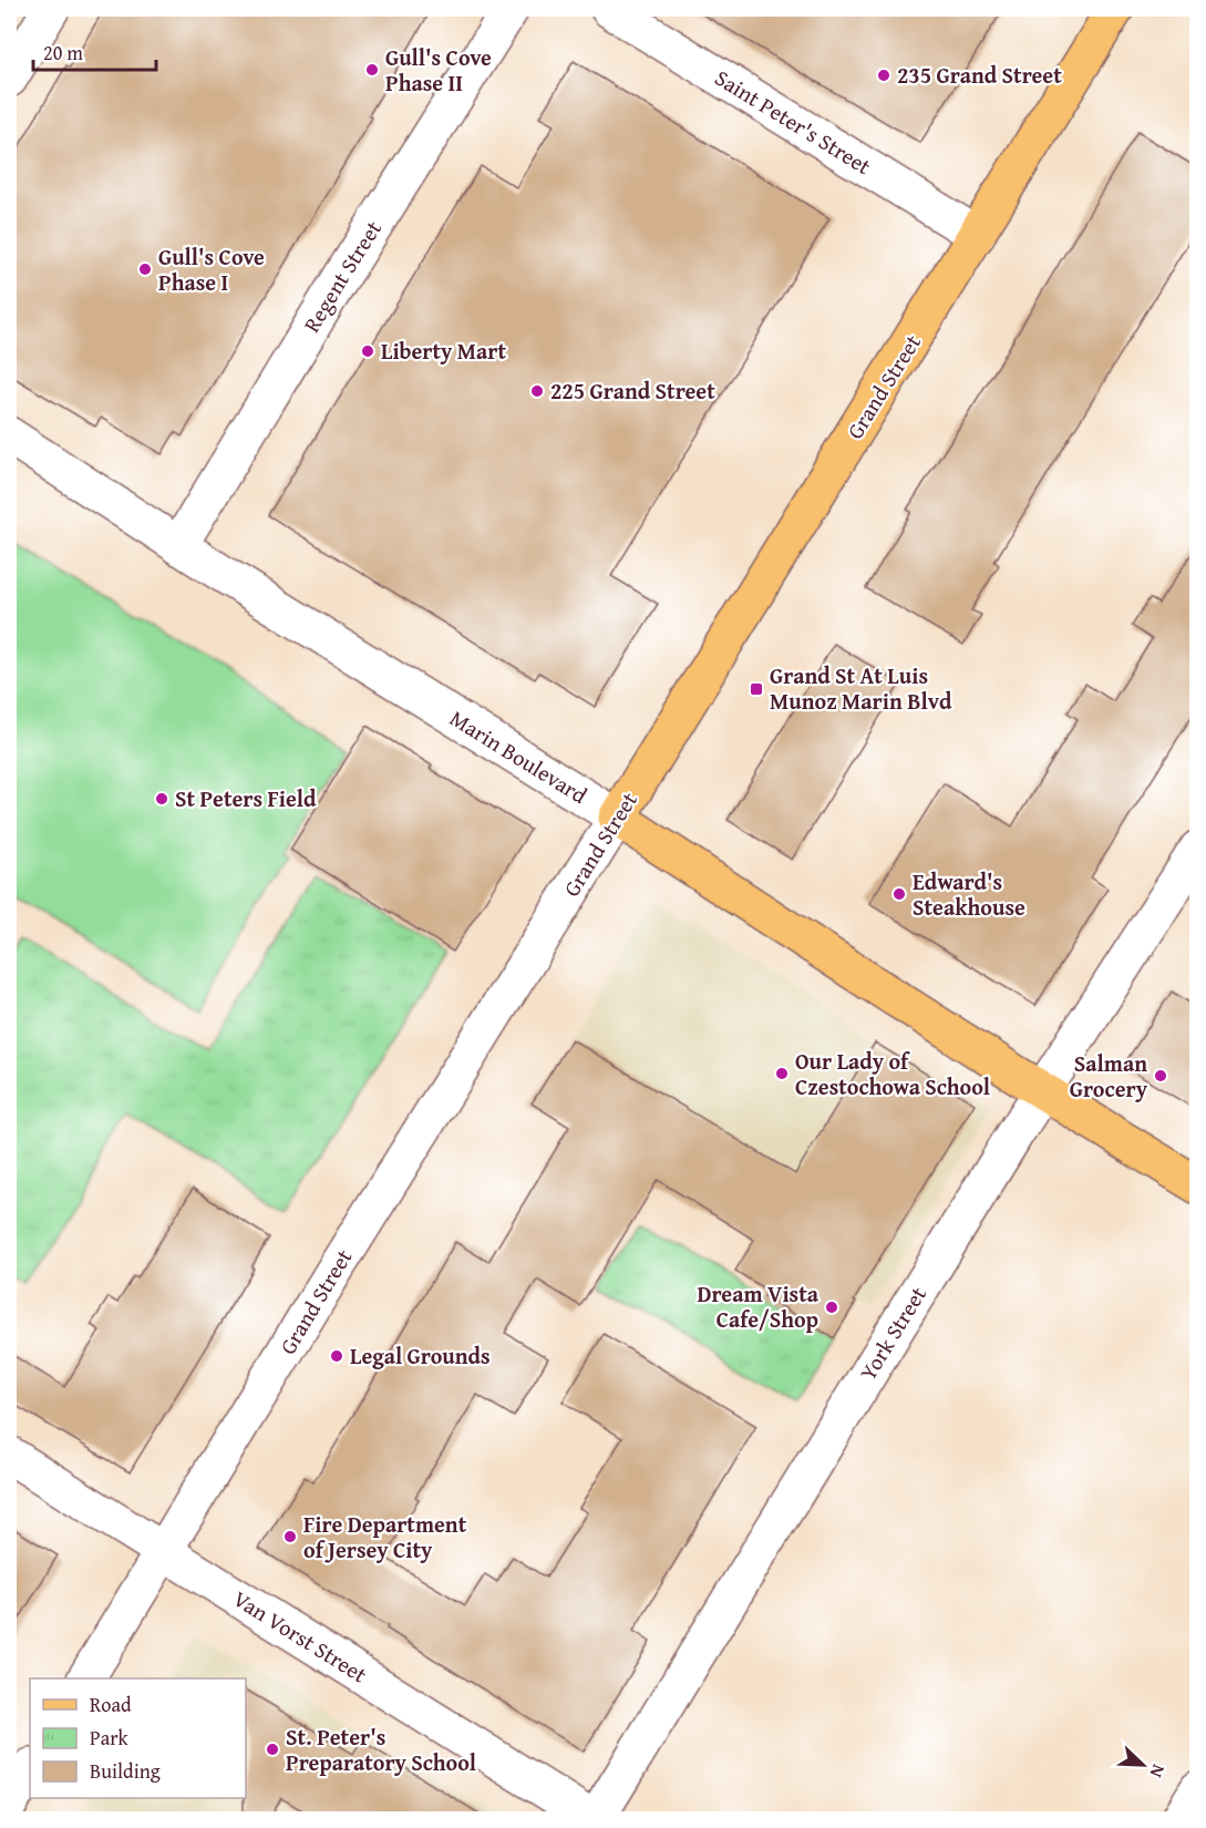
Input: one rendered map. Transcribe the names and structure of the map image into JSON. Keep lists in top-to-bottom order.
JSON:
{
  "streets": {
    "main road": ["Grand Street", "Marin Boulevard"],
    "street": [
      "Saint Peter's Street",
      "Regent Street",
      "York Street",
      "Van Vorst Street"
    ]
  },
  "crossings": [
    ["Saint Peter's Street", "Grand Street"],
    ["Regent Street", "Marin Boulevard"],
    ["Grand Street", "Marin Boulevard"],
    ["Grand Street", "Van Vorst Street"],
    ["Marin Boulevard", "York Street"],
    ["York Street", "Van Vorst Street"]
  ],
  "places": {
    "other": [
      "Gull's Cove Phase II",
      "235 Grand Street",
      "Gull's Cove Phase I",
      "Liberty Mart",
      "225 Grand Street",
      "St Peters Field",
      "Edward's Steakhouse",
      "Our Lady of Czestochowa School",
      "Salman Grocery",
      "Dream Vista Cafe/Shop",
      "Legal Grounds",
      "Fire Department of Jersey City",
      "St. Peter's Preparatory School"
    ],
    "transit": ["Grand St At Luis Munoz Marin Blvd"]
  },
  "legend": ["Road", "Park", "Building"],
  "scale_bar": "20 m",
  "north": "bottom right"
}
